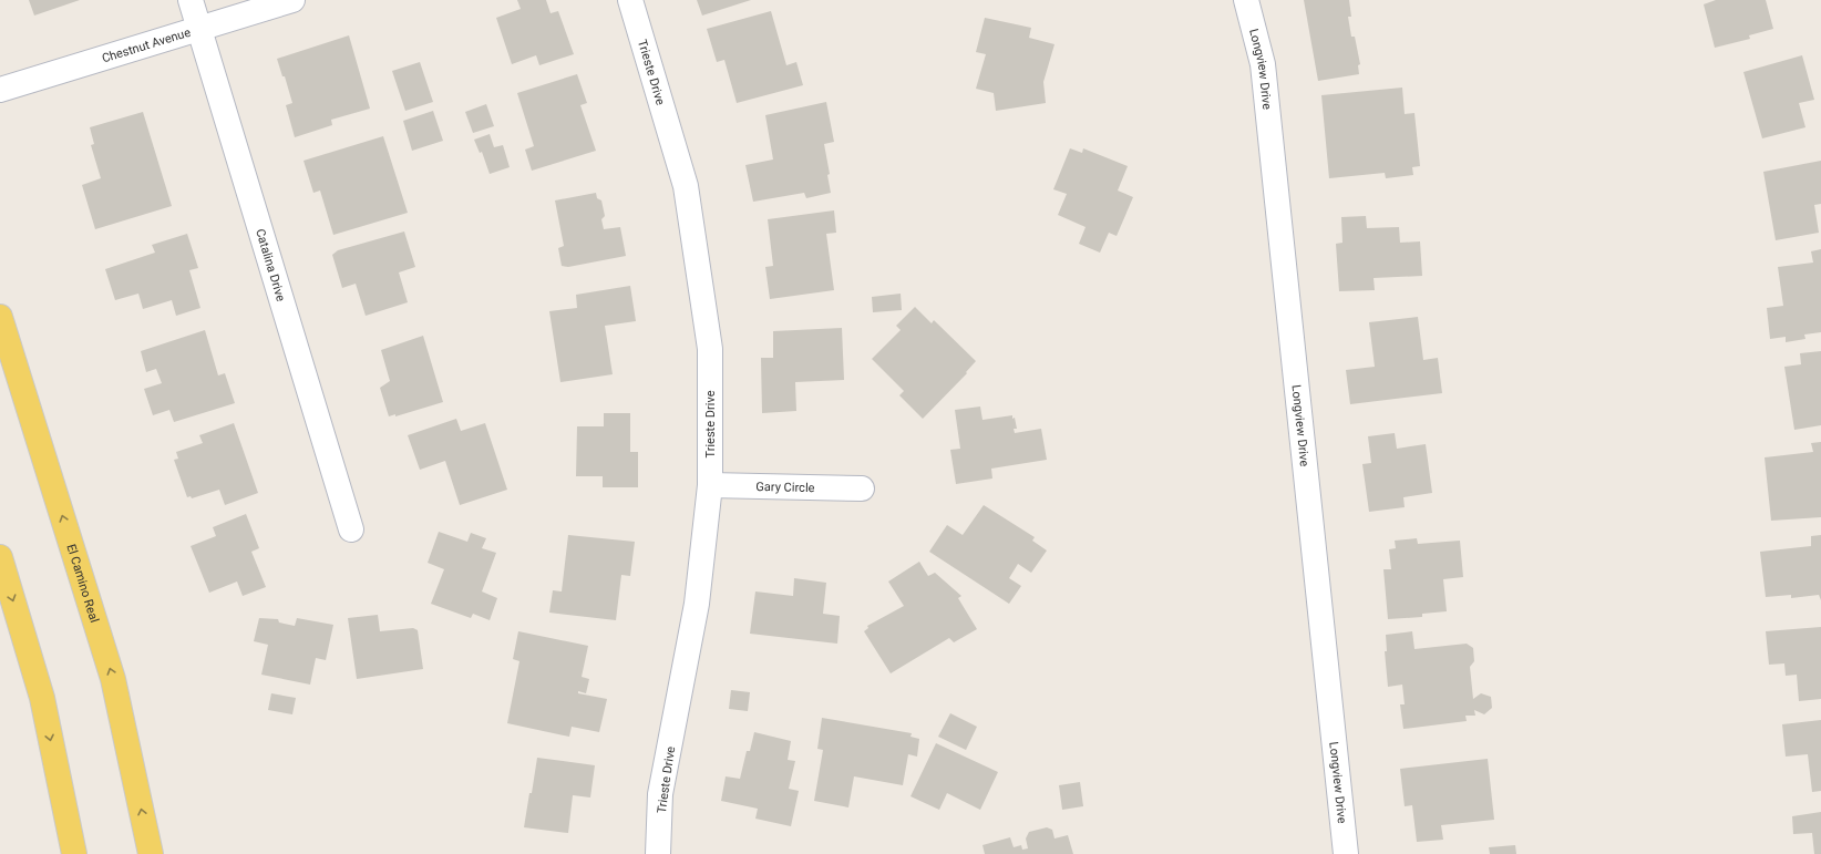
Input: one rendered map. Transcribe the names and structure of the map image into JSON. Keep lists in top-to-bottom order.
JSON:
{
  "streets": {
    "main road": ["El Camino Real"],
    "street": [
      "Chestnut Avenue",
      "Longview Drive",
      "Trieste Drive",
      "Catalina Drive",
      "Gary Circle"
    ]
  },
  "crossings": [
    ["Chestnut Avenue", "Catalina Drive"],
    ["Trieste Drive", "Gary Circle"]
  ]
}
